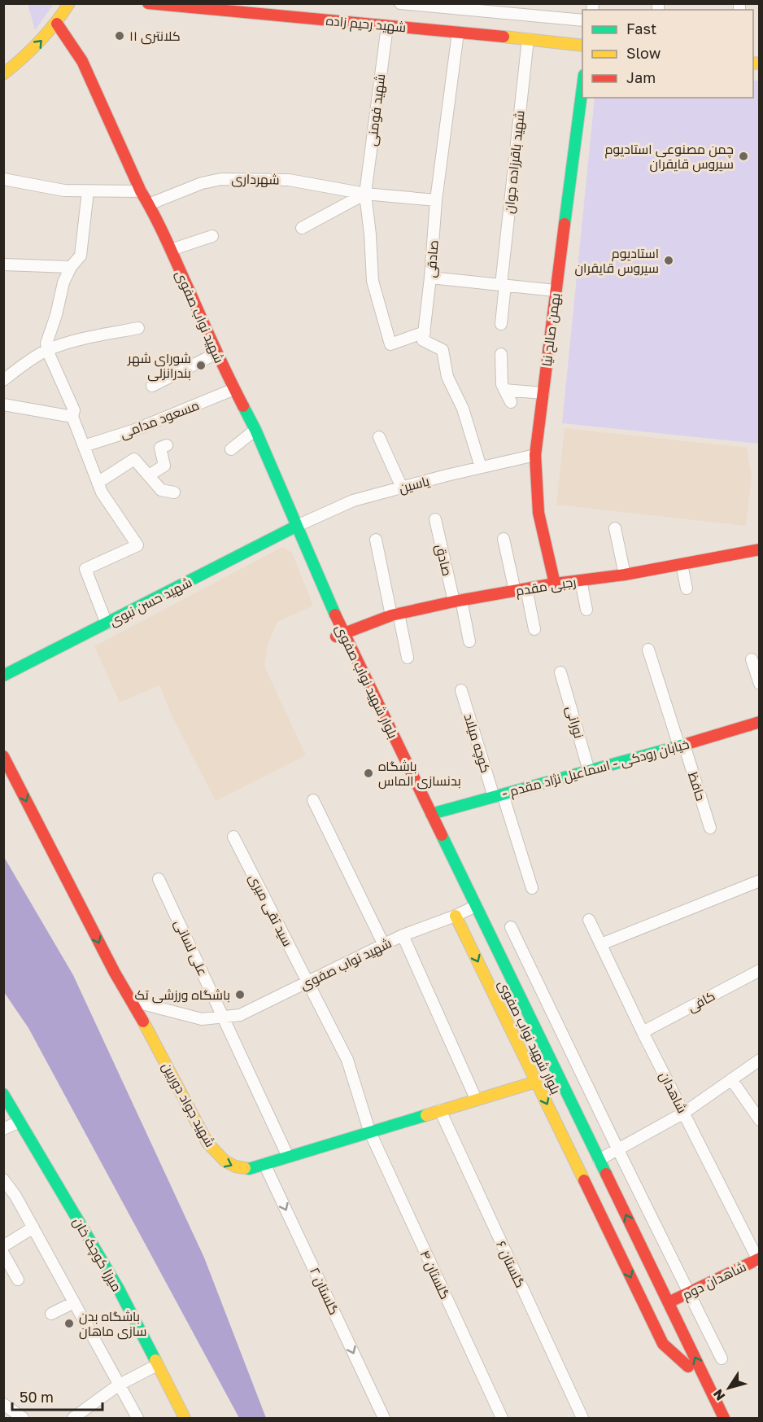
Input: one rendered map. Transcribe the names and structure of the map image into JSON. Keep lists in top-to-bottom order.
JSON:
{
  "streets": {
    "main road": [
      "شهید رحیم زاده",
      "شهید نواب صفوی",
      "بهمن صالح نیا",
      "رجبی مقدم",
      "شهید حسن نبوی",
      "بلوار شهید نواب صفوی",
      "- خیابان رودکی - اسماعیل نژاد مقدم",
      "شهید جواد دوربین",
      "میرزا کوچک خان",
      "شاهدان دوم"
    ],
    "street": [
      "شهید فومنی",
      "شهید باقرزاده جوان",
      "شهرداری",
      "صادقی",
      "مسعود مدامی",
      "یاسین",
      "صادق",
      "نورانی",
      "کوچه میلاد",
      "حافظ",
      "سید تقی میری",
      "علی لسانی",
      "کافی",
      "شاهدان",
      "گلستان ۶",
      "گلستان ۴",
      "گلستان ۲"
    ]
  },
  "crossings": [
    ["شهید رحیم زاده", "شهید فومنی"],
    ["شهید رحیم زاده", "شهید باقرزاده جوان"],
    ["شهید رحیم زاده", "صادقی"],
    ["شهید فومنی", "شهرداری"],
    ["شهید فومنی", "صادقی"],
    ["شهرداری", "صادقی"],
    ["شهرداری", "شهید نواب صفوی"],
    ["شهید نواب صفوی", "مسعود مدامی"],
    ["شهید نواب صفوی", "یاسین"],
    ["شهید نواب صفوی", "شهید حسن نبوی"],
    ["شهید نواب صفوی", "بلوار شهید نواب صفوی"],
    ["شهید نواب صفوی", "سید تقی میری"],
    ["شهید نواب صفوی", "علی لسانی"],
    ["شهید نواب صفوی", "شهید جواد دوربین"],
    ["بهمن صالح نیا", "یاسین"],
    ["بهمن صالح نیا", "رجبی مقدم"],
    ["یاسین", "شهید حسن نبوی"],
    ["صادق", "رجبی مقدم"],
    ["رجبی مقدم", "بلوار شهید نواب صفوی"],
    ["بلوار شهید نواب صفوی", "- خیابان رودکی - اسماعیل نژاد مقدم"],
    ["بلوار شهید نواب صفوی", "شاهدان دوم"],
    ["نورانی", "- خیابان رودکی - اسماعیل نژاد مقدم"],
    ["کوچه میلاد", "- خیابان رودکی - اسماعیل نژاد مقدم"],
    ["- خیابان رودکی - اسماعیل نژاد مقدم", "حافظ"],
    ["سید تقی میری", "شهید جواد دوربین"],
    ["سید تقی میری", "گلستان ۴"],
    ["علی لسانی", "شهید جواد دوربین"],
    ["کافی", "شاهدان"],
    ["شاهدان", "شاهدان دوم"],
    ["شهید جواد دوربین", "گلستان ۶"],
    ["شهید جواد دوربین", "گلستان ۴"],
    ["شهید جواد دوربین", "گلستان ۲"]
  ],
  "one_way": ["شهید جواد دوربین", "گلستان ۲"],
  "places": [
    "کلانتری ۱۱",
    "چمن مصنوعی استادیوم سیروس قایقران",
    "استادیوم سیروس قایقران",
    "شورای شهر بندرانزلی",
    "باشگاه بدنسازی الماس",
    "باشگاه ورزشی تک",
    "باشگاه بدن سازی ماهان"
  ],
  "legend": ["Fast", "Slow", "Jam"],
  "scale_bar": "50 m",
  "north": "bottom left"
}
